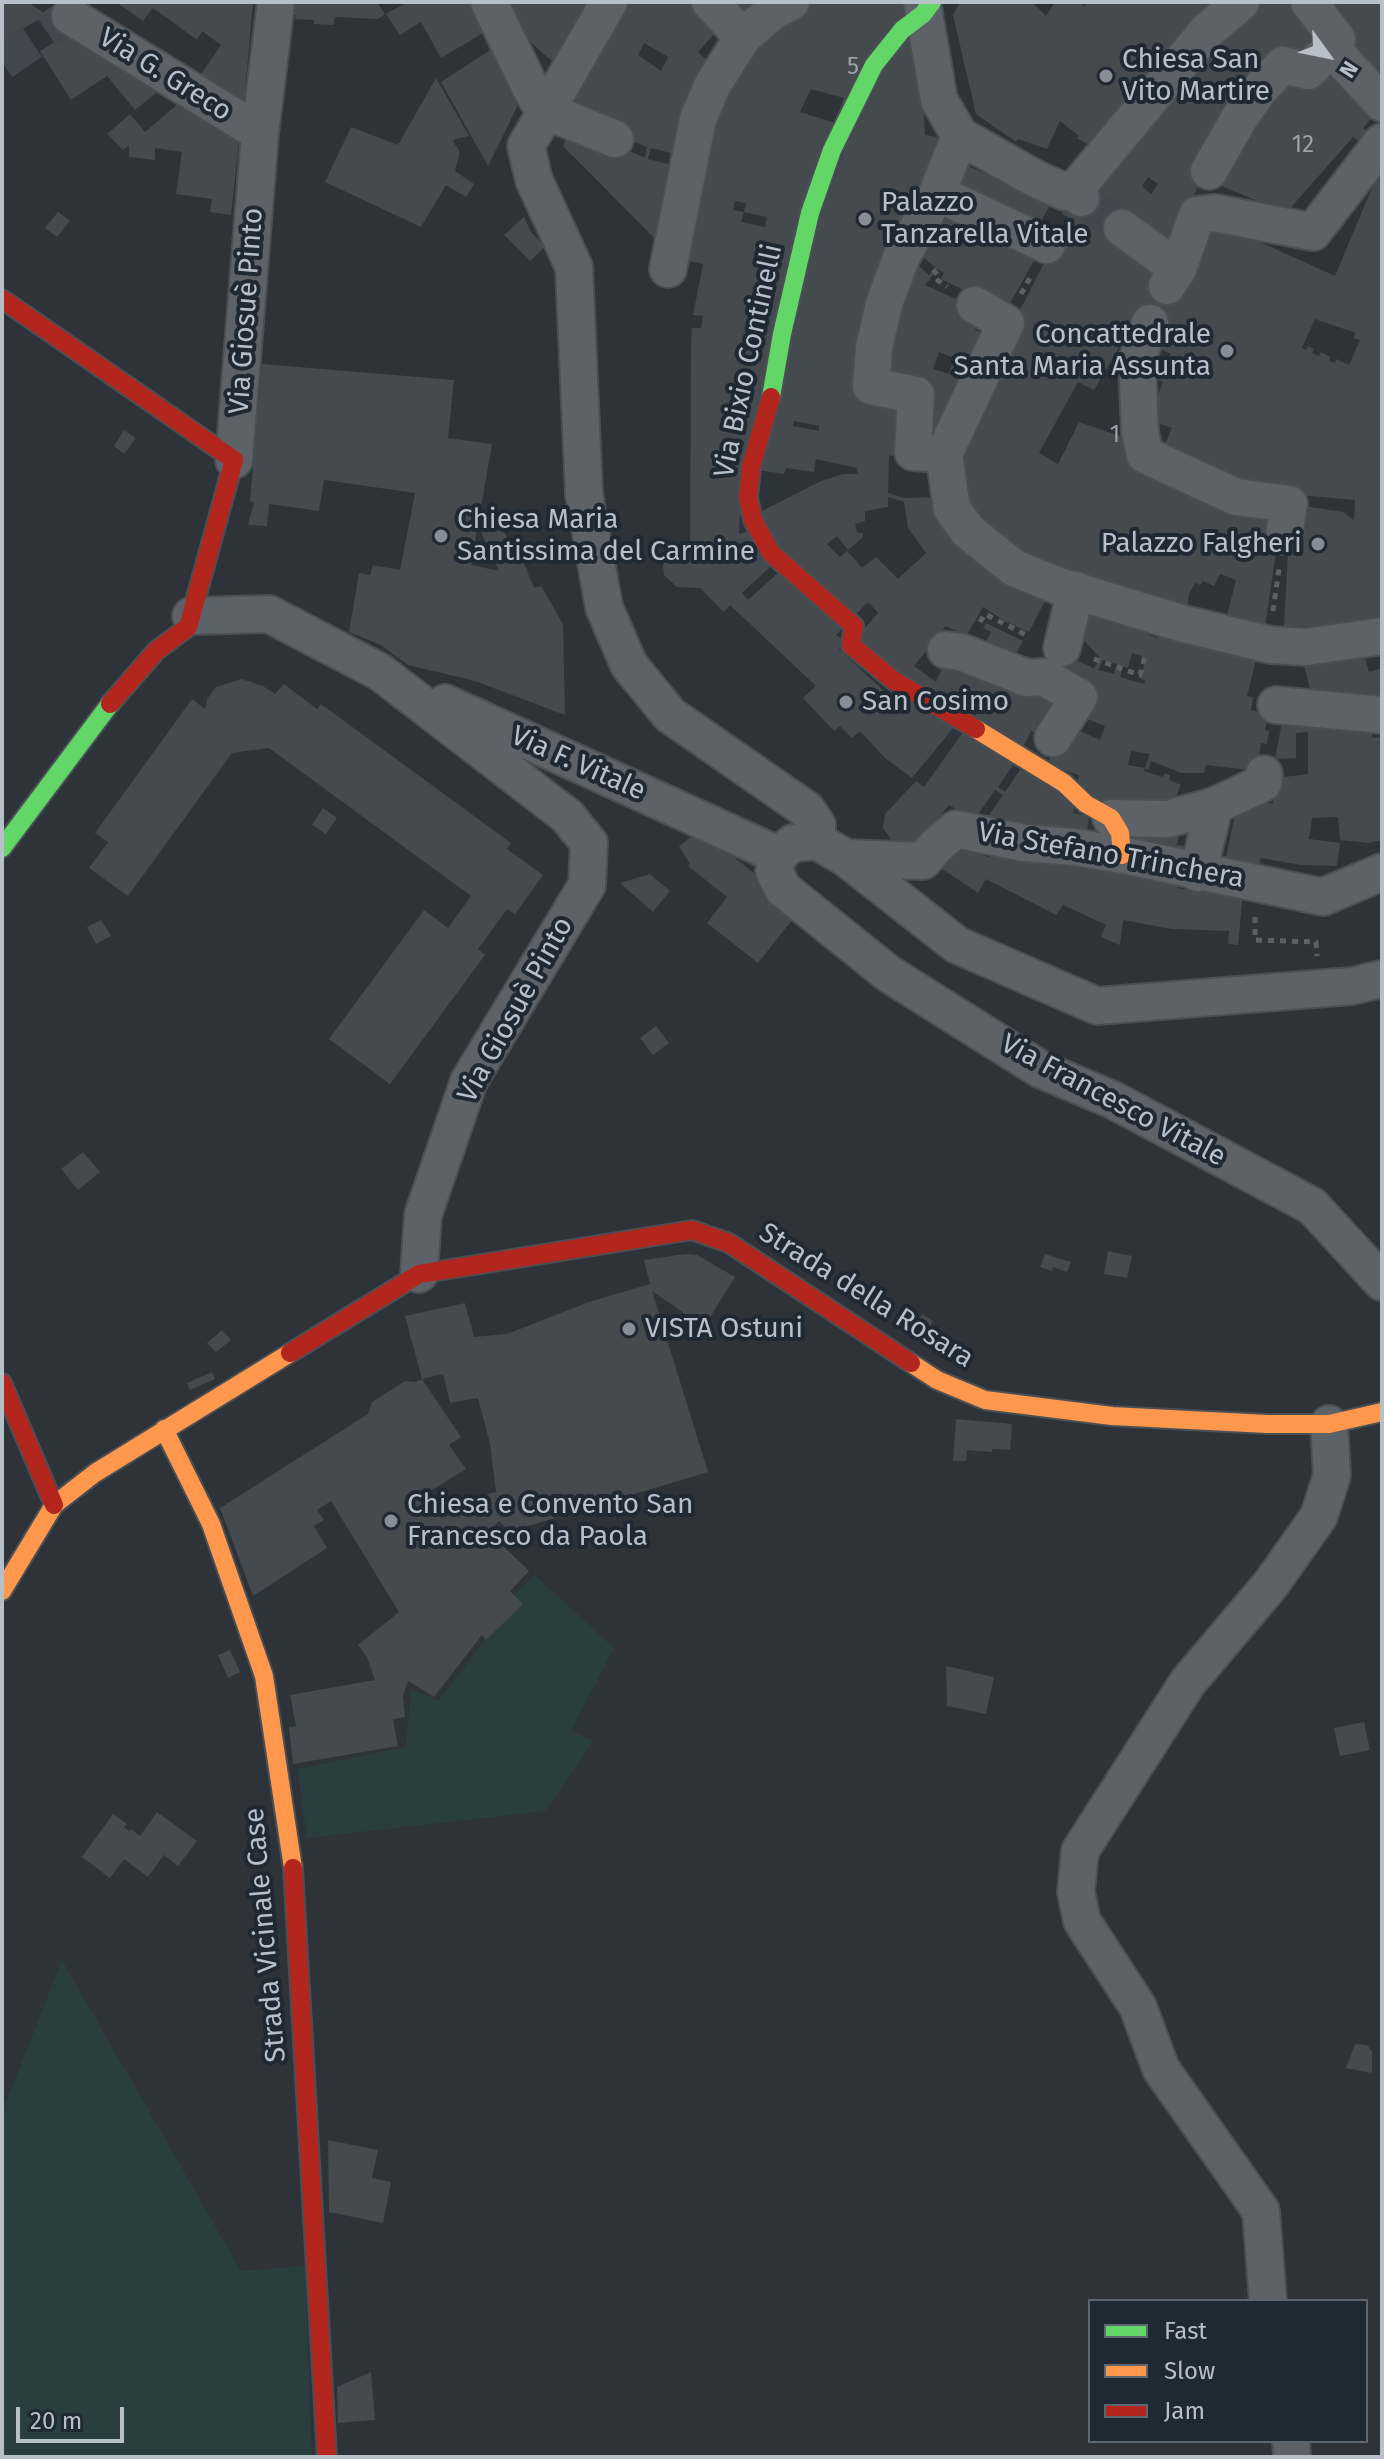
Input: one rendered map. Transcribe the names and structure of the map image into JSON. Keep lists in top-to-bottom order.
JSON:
{
  "streets": {
    "street": [
      "Via G. Greco",
      "Via Giosuè Pinto",
      "Via Bixio Continelli",
      "Via F. Vitale",
      "Via Stefano Trinchera",
      "Via Francesco Vitale",
      "Strada della Rosara",
      "Strada Vicinale Case"
    ]
  },
  "crossings": [
    ["Via G. Greco", "Via Giosuè Pinto"],
    ["Via Giosuè Pinto", "Via F. Vitale"],
    ["Via Giosuè Pinto", "Strada della Rosara"],
    ["Via F. Vitale", "Via Francesco Vitale"]
  ],
  "places": [
    "Chiesa San Vito Martire",
    "Palazzo Tanzarella Vitale",
    "Concattedrale Santa Maria Assunta",
    "Chiesa Maria Santissima del Carmine",
    "Palazzo Falgheri",
    "San Cosimo",
    "VISTA Ostuni",
    "Chiesa e Convento San Francesco da Paola"
  ],
  "house_numbers": ["5", "12", "1"],
  "legend": ["Fast", "Slow", "Jam"],
  "scale_bar": "20 m",
  "north": "bottom right"
}
